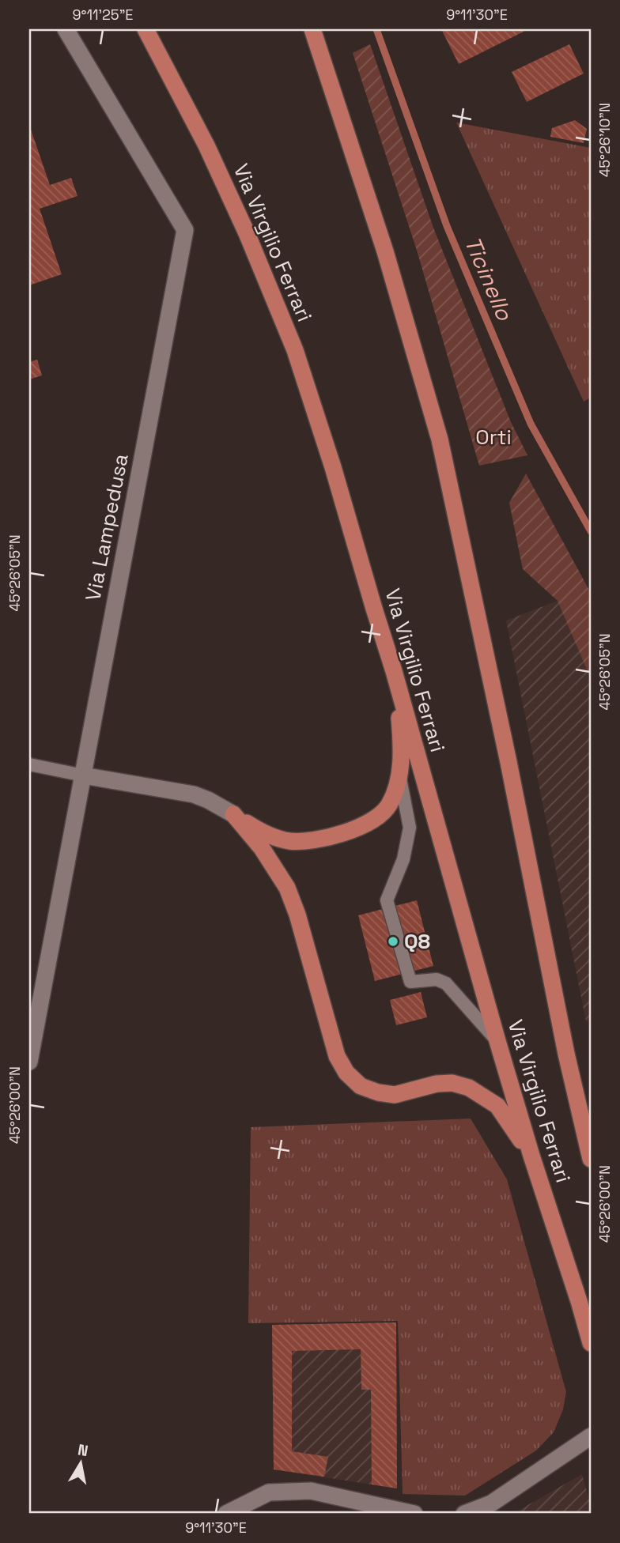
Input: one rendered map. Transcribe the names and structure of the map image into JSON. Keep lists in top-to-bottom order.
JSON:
{
  "streets": {
    "main road": ["Via Virgilio Ferrari"],
    "street": ["Via Lampedusa"]
  },
  "water": ["Ticinello"],
  "parks": ["Orti"],
  "places": ["Q8"],
  "north": "top",
  "coordinates": [
    "9°11'25\"E",
    "9°11'30\"E",
    "45°26'10\"N",
    "45°26'05\"N",
    "45°26'00\"N"
  ]
}
